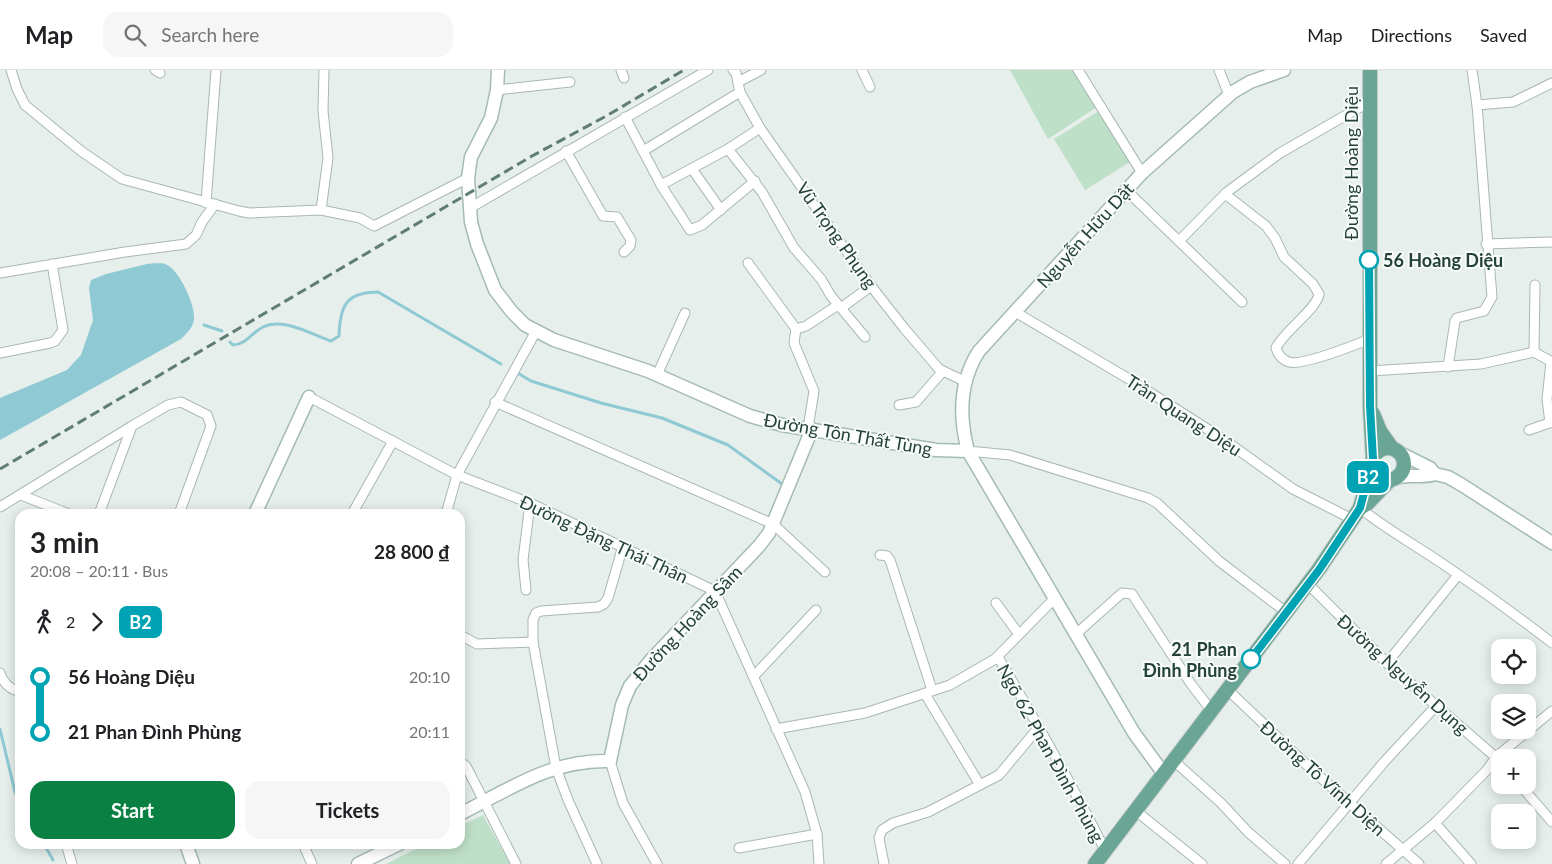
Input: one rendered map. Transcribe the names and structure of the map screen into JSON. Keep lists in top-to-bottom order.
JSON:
{
  "streets": {
    "main road": ["Đường Hoàng Diệu"],
    "street": [
      "Vũ Trọng Phụng",
      "Nguyễn Hữu Dật",
      "Trần Quang Diệu",
      "Đường Tôn Thất Tùng",
      "Đường Đặng Thái Thân",
      "Đường Hoàng Sâm",
      "Đường Nguyễn Dụng",
      "Ngõ 62 Phan Đình Phùng",
      "Đường Tô Vĩnh Diện"
    ]
  },
  "crossings": [
    ["Đường Hoàng Diệu", "Trần Quang Diệu"],
    ["Vũ Trọng Phụng", "Nguyễn Hữu Dật"],
    ["Nguyễn Hữu Dật", "Trần Quang Diệu"],
    ["Nguyễn Hữu Dật", "Đường Tôn Thất Tùng"],
    ["Đường Tôn Thất Tùng", "Đường Hoàng Sâm"],
    ["Đường Đặng Thái Thân", "Đường Hoàng Sâm"]
  ],
  "places": ["56 Hoàng Diệu", "21 Phan Đình Phùng"],
  "lines": ["bus line B2"],
  "page": {
    "header": "Map",
    "search": "Search here",
    "nav": ["Map", "Directions", "Saved"],
    "on_map": "B2",
    "heading": ["3 min", "20:08 – 20:11 · Bus", "28 800 ₫"],
    "legs": ["2", "B2"],
    "map_buttons": ["+", "−"],
    "list": [
      {
        "name": "56 Hoàng Diệu",
        "value": "20:10"
      },
      {
        "name": "21 Phan Đình Phùng",
        "value": "20:11"
      }
    ],
    "buttons": ["Start", "Tickets"]
  }
}
